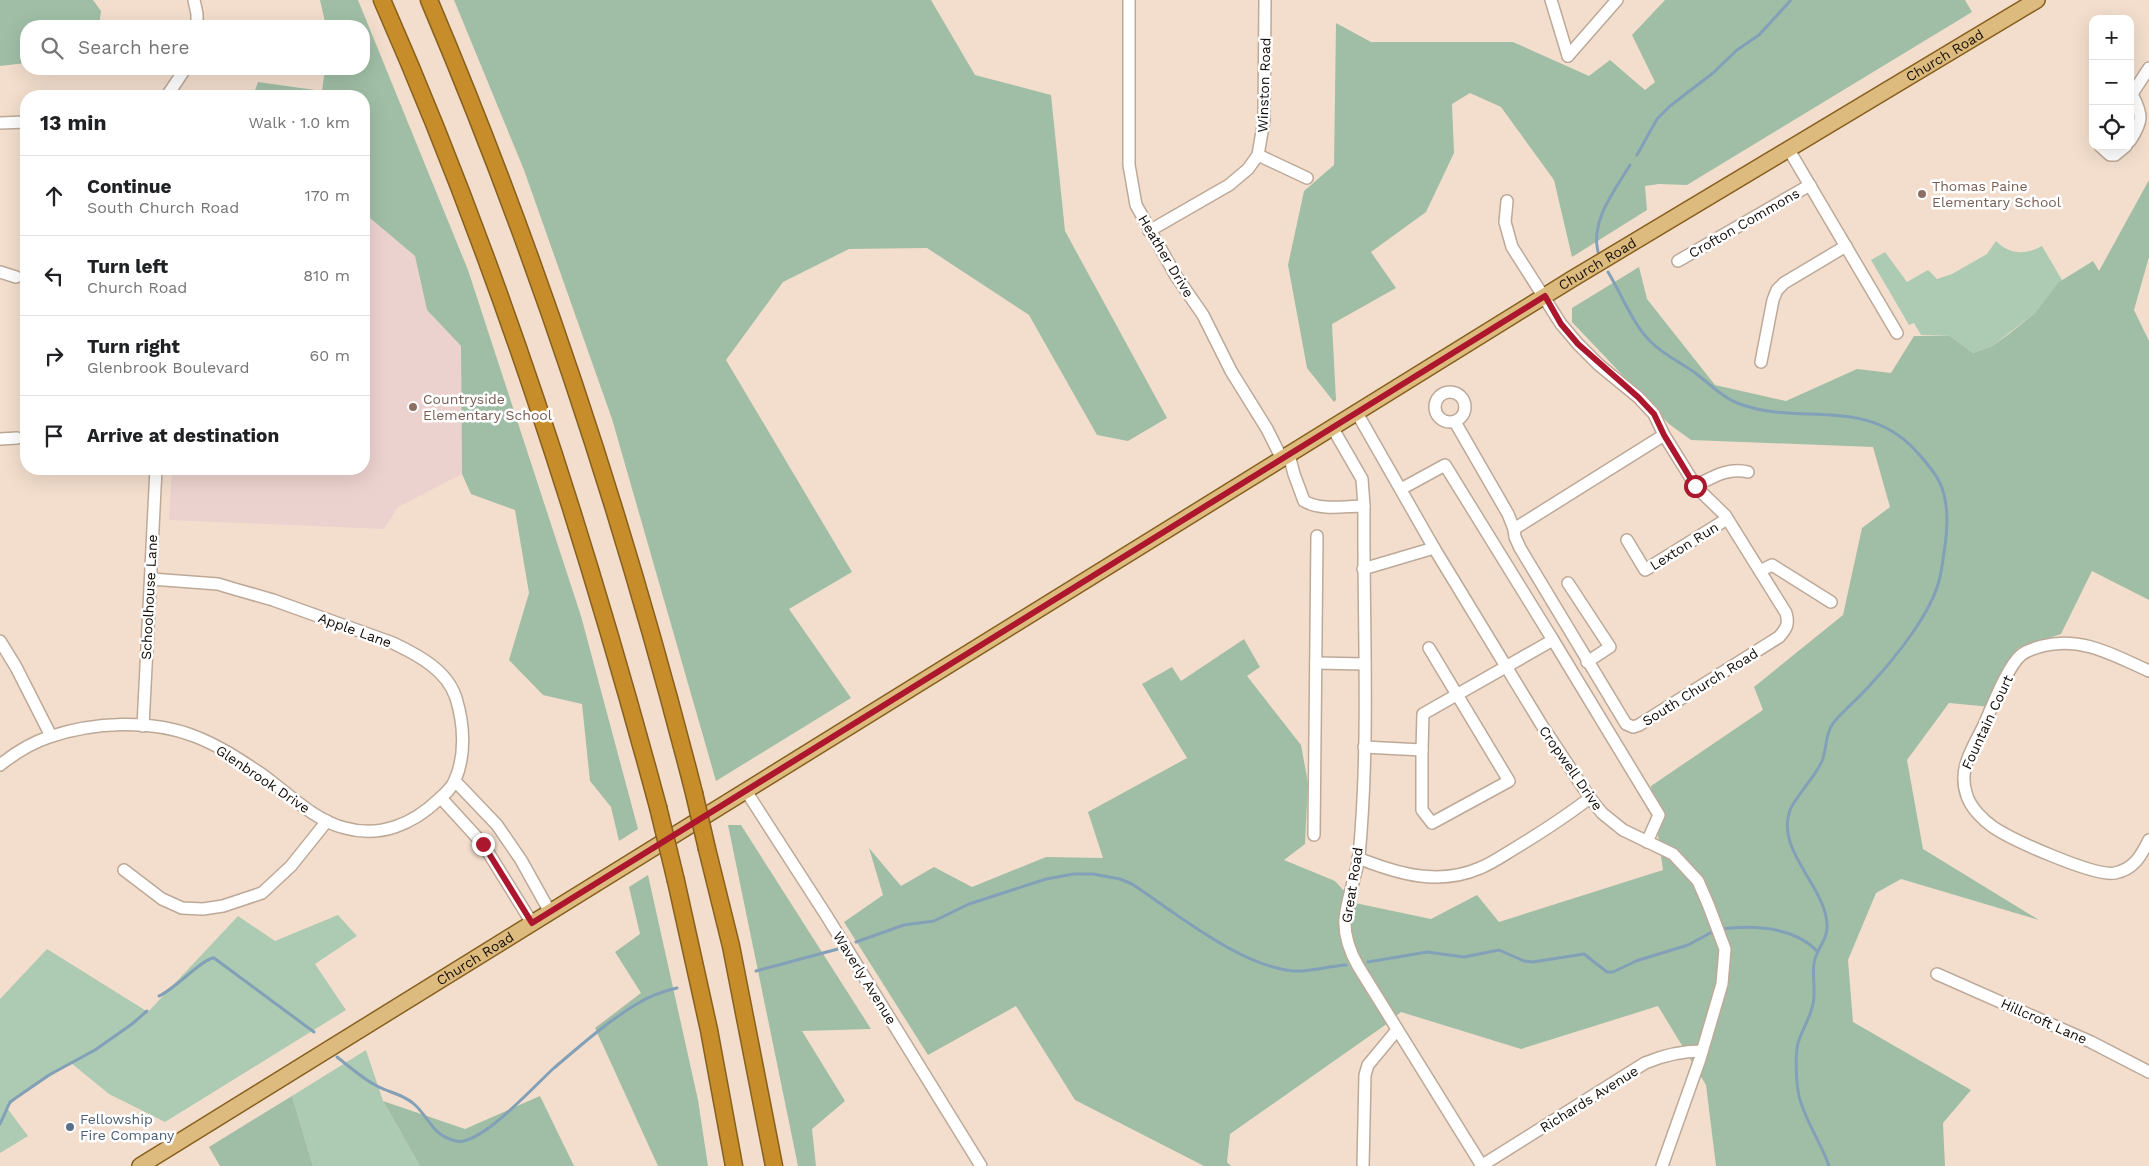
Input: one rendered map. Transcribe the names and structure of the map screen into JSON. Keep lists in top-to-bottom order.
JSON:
{
  "streets": {
    "main road": ["Church Road"],
    "street": [
      "Winston Road",
      "Crofton Commons",
      "Heather Drive",
      "Lexton Run",
      "Schoolhouse Lane",
      "Apple Lane",
      "South Church Road",
      "Fountain Court",
      "Cropwell Drive",
      "Glenbrook Drive",
      "Great Road",
      "Waverly Avenue",
      "Hillcroft Lane",
      "Richards Avenue"
    ]
  },
  "crossings": [
    ["Church Road", "Crofton Commons"],
    ["Church Road", "Heather Drive"],
    ["Church Road", "South Church Road"],
    ["Church Road", "Cropwell Drive"],
    ["Church Road", "Great Road"],
    ["Church Road", "Waverly Avenue"],
    ["Winston Road", "Heather Drive"],
    ["Lexton Run", "South Church Road"],
    ["Schoolhouse Lane", "Apple Lane"],
    ["Schoolhouse Lane", "Glenbrook Drive"],
    ["Apple Lane", "Glenbrook Drive"],
    ["Cropwell Drive", "Richards Avenue"],
    ["Great Road", "Richards Avenue"]
  ],
  "places": ["Thomas Paine Elementary School", "Countryside Elementary School", "Fellowship Fire Company"],
  "page": {
    "map_buttons": ["+", "−"],
    "search": "Search here",
    "heading": ["13 min", "Walk · 1.0 km"],
    "list": [
      ["Continue", "South Church Road", "170 m"],
      ["Turn left", "Church Road", "810 m"],
      ["Turn right", "Glenbrook Boulevard", "60 m"],
      "Arrive at destination"
    ]
  }
}
